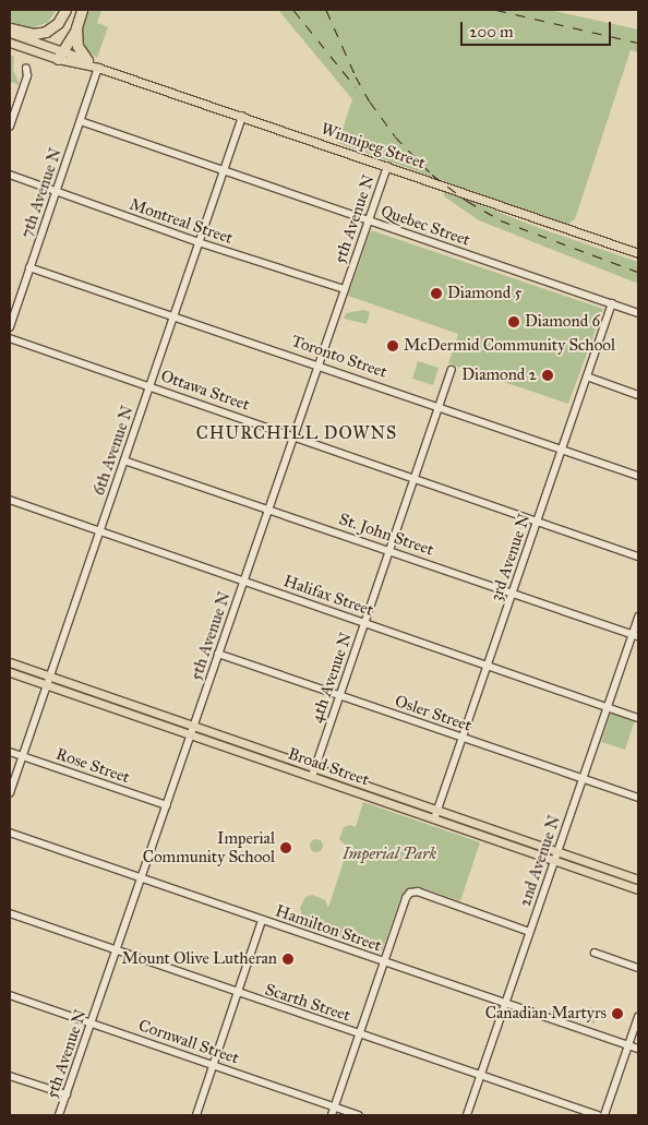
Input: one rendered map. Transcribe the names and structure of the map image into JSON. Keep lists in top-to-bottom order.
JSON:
{
  "streets": {
    "main road": ["Winnipeg Street", "Broad Street"],
    "street": [
      "7th Avenue N",
      "5th Avenue N",
      "Montreal Street",
      "Quebec Street",
      "Toronto Street",
      "Ottawa Street",
      "6th Avenue N",
      "St. John Street",
      "3rd Avenue N",
      "Halifax Street",
      "4th Avenue N",
      "Osler Street",
      "Rose Street",
      "2nd Avenue N",
      "Hamilton Street",
      "Scarth Street",
      "Cornwall Street"
    ]
  },
  "crossings": [
    ["Winnipeg Street", "7th Avenue N"],
    ["Winnipeg Street", "5th Avenue N"],
    ["Winnipeg Street", "6th Avenue N"],
    ["7th Avenue N", "Montreal Street"],
    ["7th Avenue N", "Quebec Street"],
    ["7th Avenue N", "Toronto Street"],
    ["5th Avenue N", "Montreal Street"],
    ["5th Avenue N", "Quebec Street"],
    ["5th Avenue N", "Toronto Street"],
    ["5th Avenue N", "Ottawa Street"],
    ["5th Avenue N", "St. John Street"],
    ["5th Avenue N", "Halifax Street"],
    ["5th Avenue N", "Osler Street"],
    ["5th Avenue N", "Rose Street"],
    ["5th Avenue N", "Broad Street"],
    ["5th Avenue N", "Hamilton Street"],
    ["5th Avenue N", "Scarth Street"],
    ["5th Avenue N", "Cornwall Street"],
    ["Montreal Street", "6th Avenue N"],
    ["Quebec Street", "6th Avenue N"],
    ["Quebec Street", "3rd Avenue N"],
    ["Toronto Street", "6th Avenue N"],
    ["Toronto Street", "3rd Avenue N"],
    ["Toronto Street", "4th Avenue N"],
    ["Ottawa Street", "6th Avenue N"],
    ["Ottawa Street", "3rd Avenue N"],
    ["Ottawa Street", "4th Avenue N"],
    ["6th Avenue N", "St. John Street"],
    ["6th Avenue N", "Halifax Street"],
    ["6th Avenue N", "Rose Street"],
    ["6th Avenue N", "Broad Street"],
    ["St. John Street", "3rd Avenue N"],
    ["St. John Street", "4th Avenue N"],
    ["St. John Street", "2nd Avenue N"],
    ["3rd Avenue N", "Halifax Street"],
    ["3rd Avenue N", "Osler Street"],
    ["3rd Avenue N", "Broad Street"],
    ["Halifax Street", "4th Avenue N"],
    ["Halifax Street", "2nd Avenue N"],
    ["4th Avenue N", "Osler Street"],
    ["4th Avenue N", "Broad Street"],
    ["Osler Street", "2nd Avenue N"],
    ["Broad Street", "2nd Avenue N"],
    ["2nd Avenue N", "Hamilton Street"],
    ["2nd Avenue N", "Scarth Street"]
  ],
  "districts": ["CHURCHILL DOWNS"],
  "parks": ["Imperial Park"],
  "places": [
    "Diamond 5",
    "Diamond 6",
    "McDermid Community School",
    "Diamond 2",
    "Imperial Community School",
    "Mount Olive Lutheran",
    "Canadian Martyrs"
  ],
  "scale_bar": "200 m"
}
